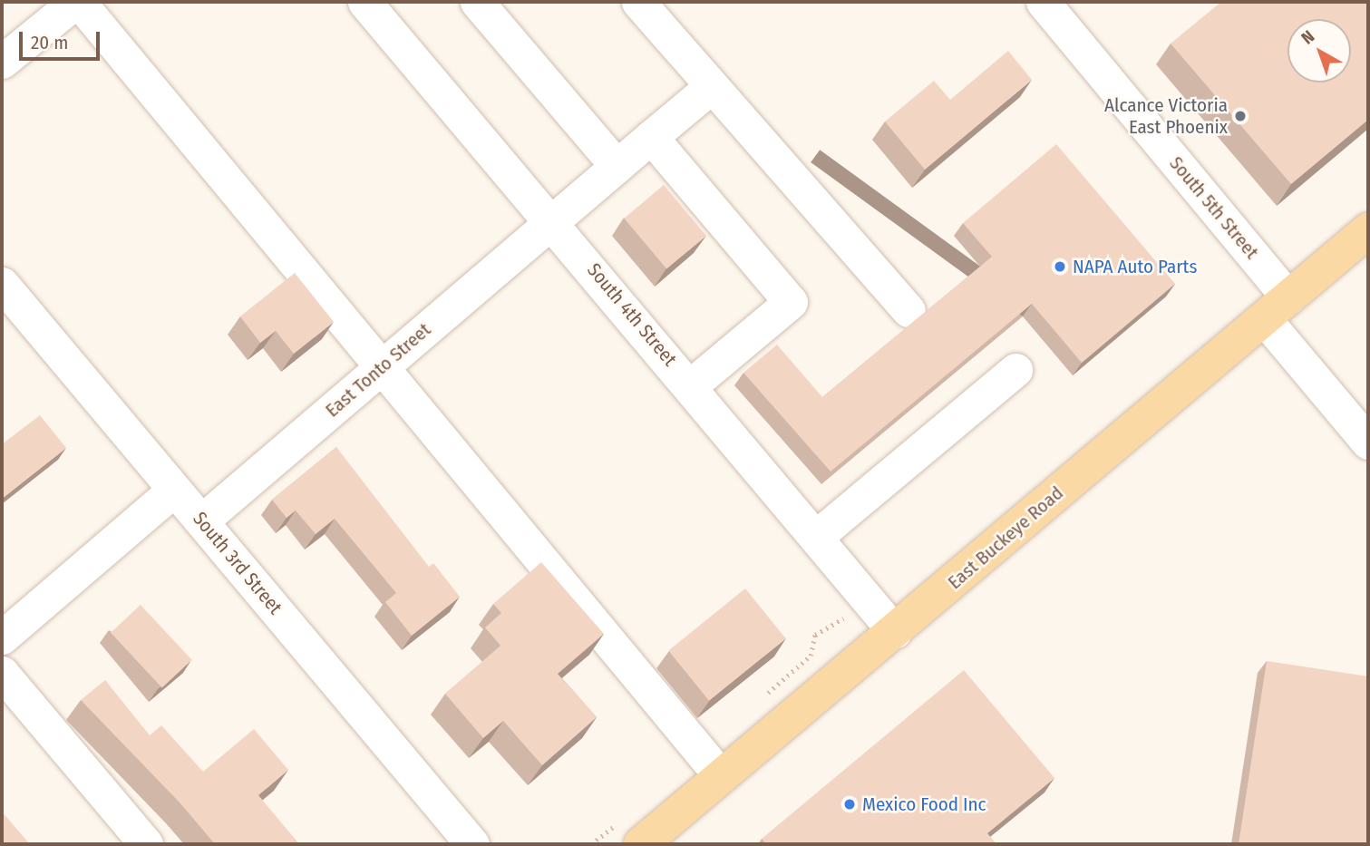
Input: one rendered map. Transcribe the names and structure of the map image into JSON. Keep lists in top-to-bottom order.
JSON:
{
  "streets": {
    "main road": ["East Buckeye Road"],
    "street": [
      "South 5th Street",
      "South 4th Street",
      "East Tonto Street",
      "South 3rd Street"
    ]
  },
  "crossings": [
    ["South 5th Street", "East Buckeye Road"],
    ["South 4th Street", "East Tonto Street"],
    ["South 4th Street", "East Buckeye Road"],
    ["East Tonto Street", "South 3rd Street"]
  ],
  "places": ["Alcance Victoria East Phoenix", "NAPA Auto Parts", "Mexico Food Inc"],
  "scale_bar": "20 m",
  "north": "top left"
}
